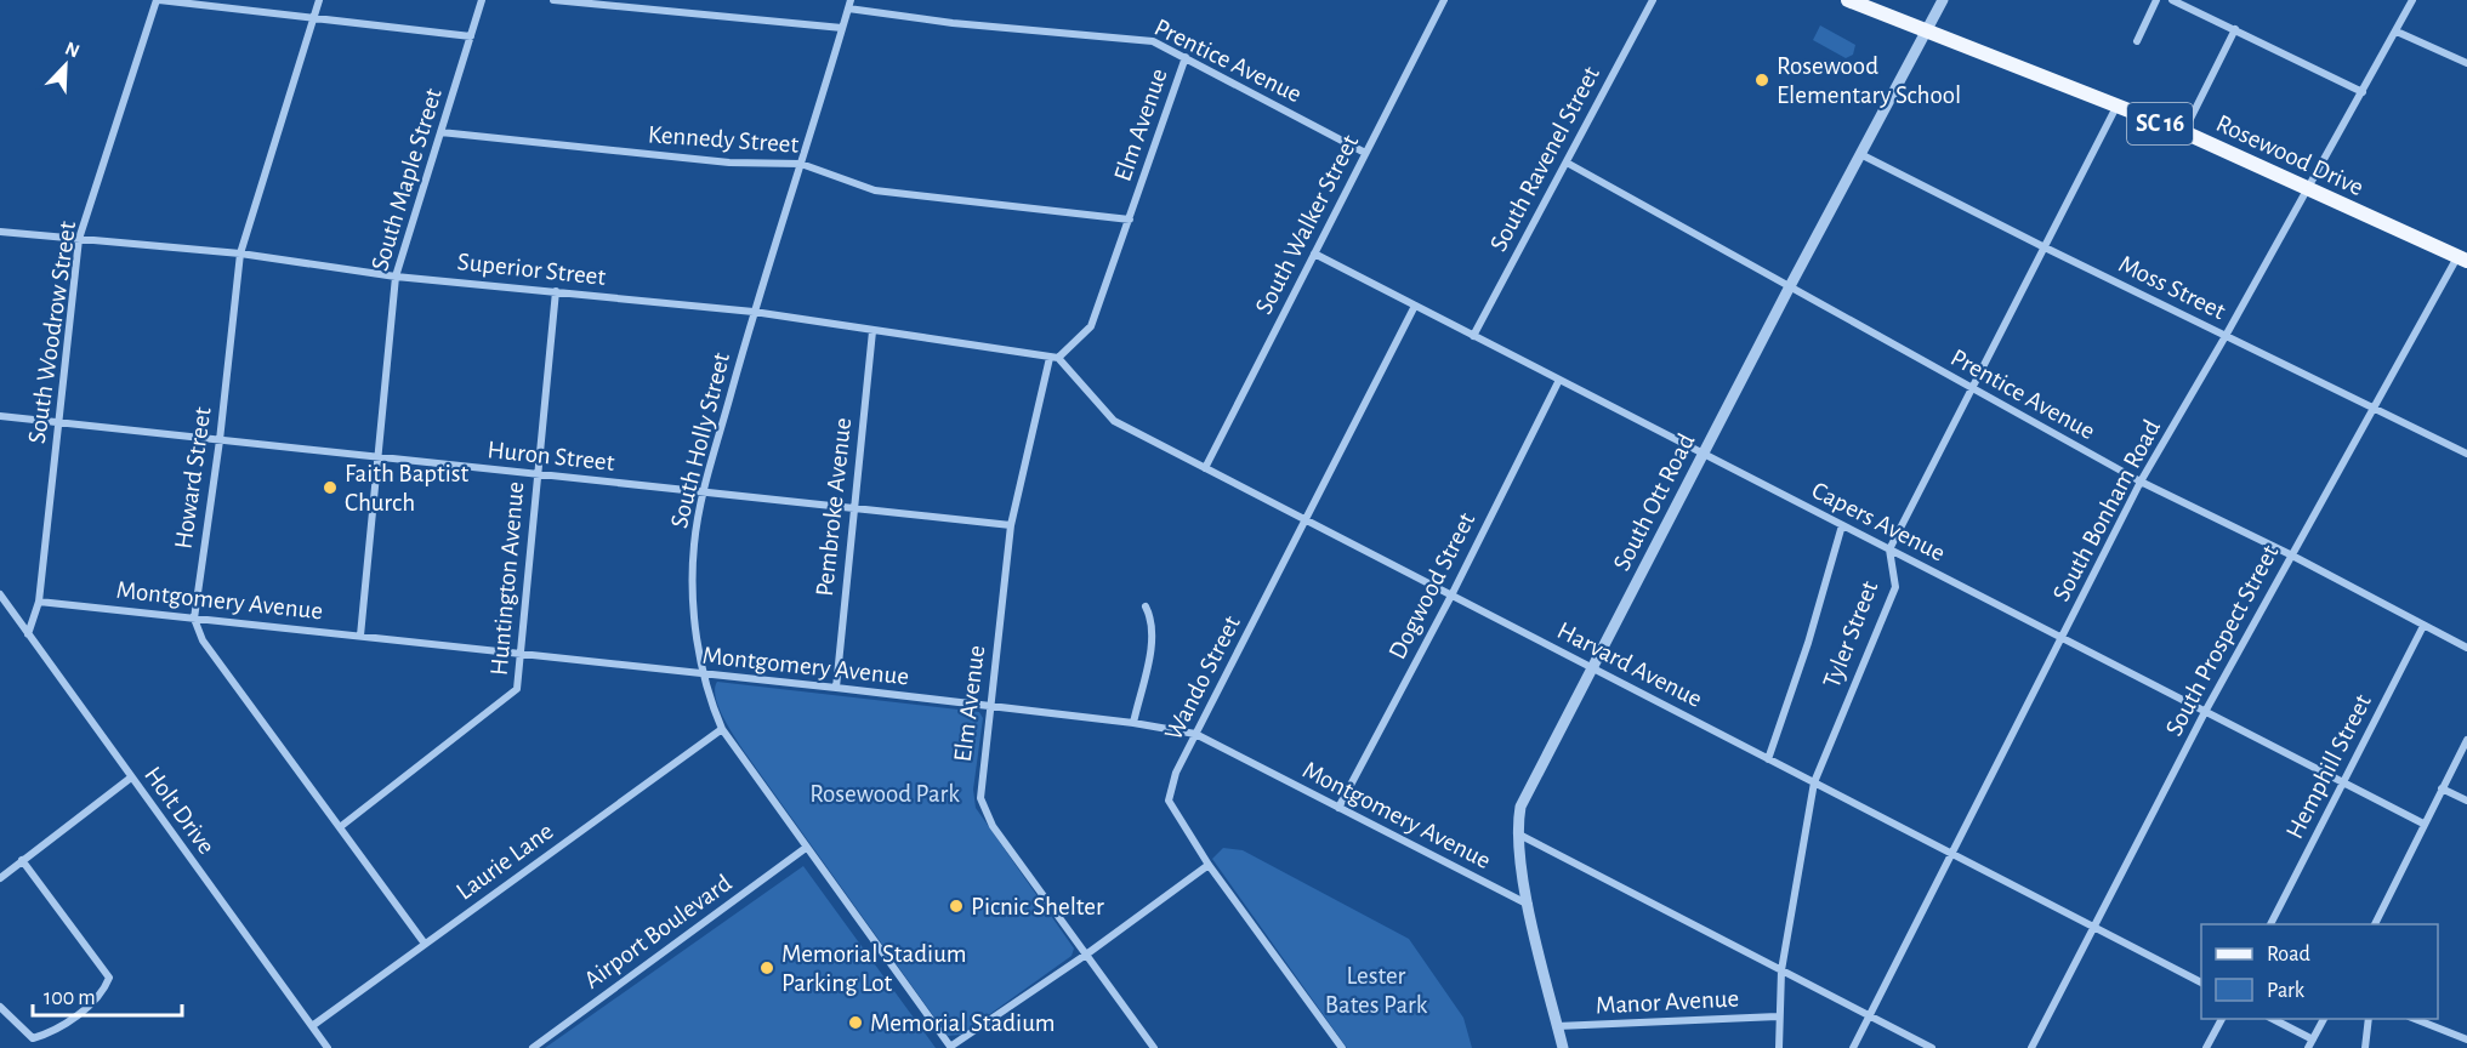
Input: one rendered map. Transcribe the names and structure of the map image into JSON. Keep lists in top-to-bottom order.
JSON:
{
  "streets": {
    "main road": ["SC 16", "Rosewood Drive"],
    "street": [
      "Prentice Avenue",
      "Elm Avenue",
      "Kennedy Street",
      "South Ravenel Street",
      "South Maple Street",
      "South Walker Street",
      "Superior Street",
      "Moss Street",
      "South Woodrow Street",
      "South Holly Street",
      "Huron Street",
      "Howard Street",
      "South Ott Road",
      "Pembroke Avenue",
      "South Bonham Road",
      "Capers Avenue",
      "Huntington Avenue",
      "Dogwood Street",
      "Montgomery Avenue",
      "Tyler Street",
      "South Prospect Street",
      "Harvard Avenue",
      "Wando Street",
      "Hemphill Street",
      "Holt Drive",
      "Laurie Lane",
      "Airport Boulevard",
      "Manor Avenue"
    ]
  },
  "crossings": [
    ["Prentice Avenue", "Elm Avenue"],
    ["Prentice Avenue", "South Ravenel Street"],
    ["Prentice Avenue", "South Walker Street"],
    ["Prentice Avenue", "South Holly Street"],
    ["Prentice Avenue", "South Ott Road"],
    ["Prentice Avenue", "South Bonham Road"],
    ["Prentice Avenue", "Tyler Street"],
    ["Prentice Avenue", "South Prospect Street"],
    ["Prentice Avenue", "Hemphill Street"],
    ["Elm Avenue", "Kennedy Street"],
    ["Elm Avenue", "Superior Street"],
    ["Elm Avenue", "Huron Street"],
    ["Elm Avenue", "Montgomery Avenue"],
    ["Elm Avenue", "Harvard Avenue"],
    ["Kennedy Street", "South Maple Street"],
    ["Kennedy Street", "South Holly Street"],
    ["Rosewood Drive", "South Ott Road"],
    ["Rosewood Drive", "South Bonham Road"],
    ["Rosewood Drive", "Tyler Street"],
    ["Rosewood Drive", "South Prospect Street"],
    ["South Ravenel Street", "Capers Avenue"],
    ["South Maple Street", "Superior Street"],
    ["South Maple Street", "Huron Street"],
    ["South Maple Street", "Montgomery Avenue"],
    ["South Walker Street", "Capers Avenue"],
    ["South Walker Street", "Harvard Avenue"],
    ["Superior Street", "South Woodrow Street"],
    ["Superior Street", "South Holly Street"],
    ["Superior Street", "Howard Street"],
    ["Superior Street", "Pembroke Avenue"],
    ["Superior Street", "Huntington Avenue"],
    ["Superior Street", "Harvard Avenue"],
    ["Moss Street", "South Ott Road"],
    ["Moss Street", "South Bonham Road"],
    ["Moss Street", "Tyler Street"],
    ["Moss Street", "South Prospect Street"],
    ["South Woodrow Street", "Huron Street"],
    ["South Woodrow Street", "Montgomery Avenue"],
    ["South Woodrow Street", "Holt Drive"],
    ["South Holly Street", "Huron Street"],
    ["South Holly Street", "Montgomery Avenue"],
    ["South Holly Street", "Laurie Lane"],
    ["South Holly Street", "Airport Boulevard"],
    ["Huron Street", "Howard Street"],
    ["Huron Street", "Pembroke Avenue"],
    ["Huron Street", "Huntington Avenue"],
    ["Howard Street", "Montgomery Avenue"],
    ["South Ott Road", "Capers Avenue"],
    ["South Ott Road", "Montgomery Avenue"],
    ["South Ott Road", "Harvard Avenue"],
    ["South Ott Road", "Manor Avenue"],
    ["Pembroke Avenue", "Montgomery Avenue"],
    ["South Bonham Road", "Capers Avenue"],
    ["South Bonham Road", "Montgomery Avenue"],
    ["South Bonham Road", "Harvard Avenue"],
    ["Capers Avenue", "Dogwood Street"],
    ["Capers Avenue", "Tyler Street"],
    ["Capers Avenue", "South Prospect Street"],
    ["Capers Avenue", "Wando Street"],
    ["Capers Avenue", "Hemphill Street"],
    ["Huntington Avenue", "Montgomery Avenue"],
    ["Dogwood Street", "Montgomery Avenue"],
    ["Dogwood Street", "Harvard Avenue"],
    ["Montgomery Avenue", "Tyler Street"],
    ["Montgomery Avenue", "Wando Street"],
    ["Tyler Street", "Harvard Avenue"],
    ["Tyler Street", "Manor Avenue"],
    ["South Prospect Street", "Harvard Avenue"],
    ["Harvard Avenue", "Wando Street"],
    ["Holt Drive", "Laurie Lane"]
  ],
  "parks": ["Rosewood Park", "Lester Bates Park"],
  "places": [
    "Rosewood Elementary School",
    "Faith Baptist Church",
    "Picnic Shelter",
    "Memorial Stadium Parking Lot",
    "Memorial Stadium"
  ],
  "legend": ["Road", "Park"],
  "scale_bar": "100 m",
  "north": "top right"
}
